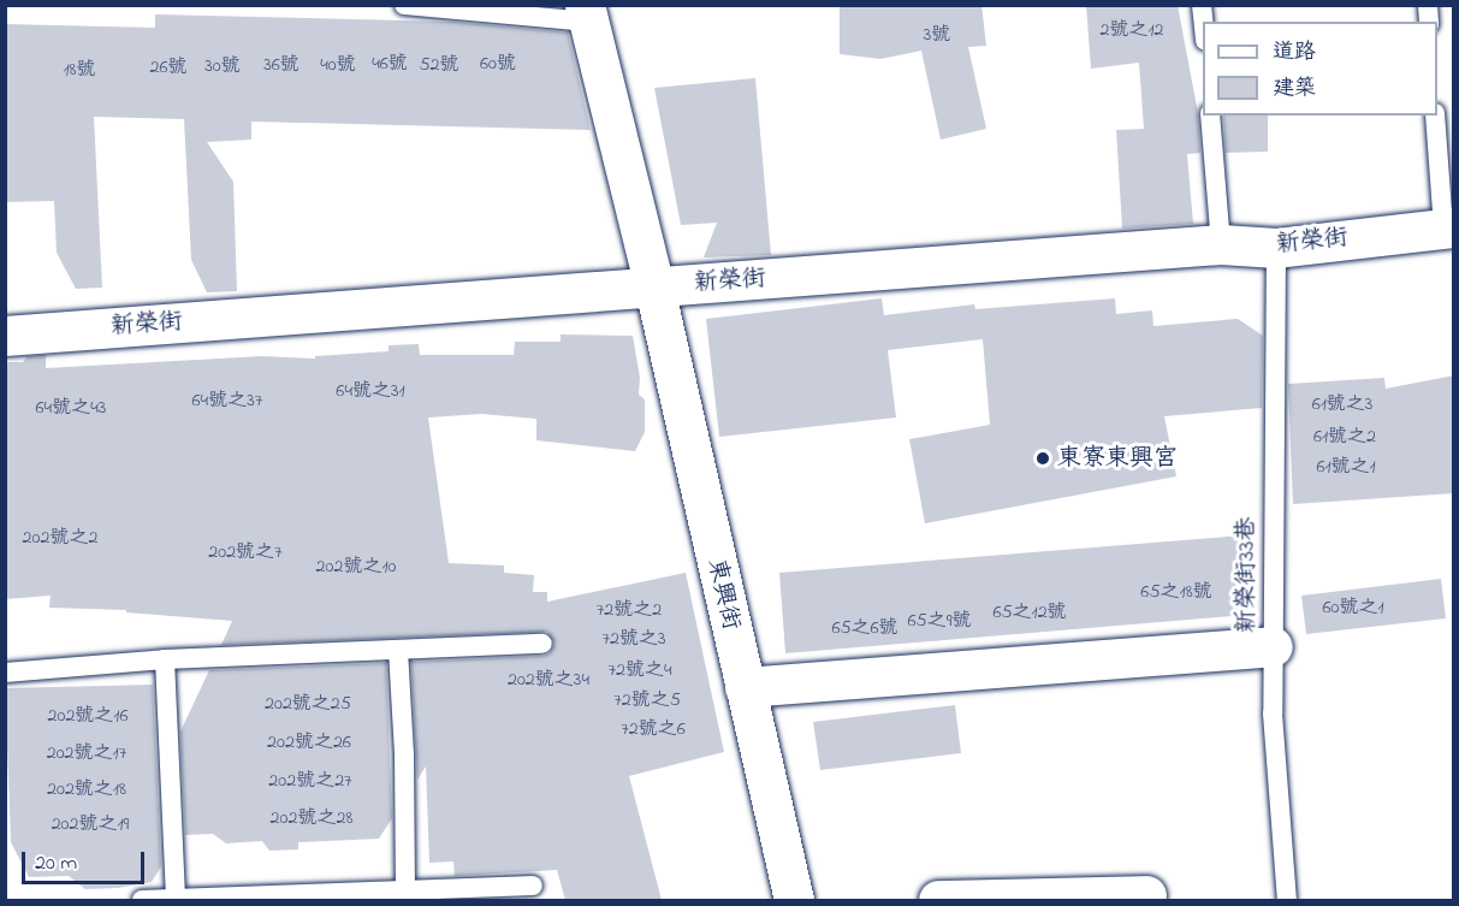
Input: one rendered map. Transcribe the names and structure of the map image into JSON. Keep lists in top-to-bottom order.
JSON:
{
  "streets": {
    "street": ["新榮街", "東興街"],
    "lane": ["新榮街33巷"]
  },
  "crossings": [
    ["新榮街", "新榮街33巷"],
    ["新榮街", "東興街"]
  ],
  "places": ["東寮東興宮"],
  "house_numbers": [
    "2號之12",
    "3號",
    "46號",
    "60號",
    "36號",
    "40號",
    "52號",
    "30號",
    "26號",
    "18號",
    "64號之31",
    "64號之37",
    "61號之3",
    "64號之43",
    "61號之2",
    "61號之1",
    "202號之2",
    "202號之7",
    "202號之10",
    "65之18號",
    "60號之1",
    "72號之2",
    "65之12號",
    "65之9號",
    "65之6號",
    "72號之3",
    "72號之4",
    "202號之34",
    "72號之5",
    "202號之25",
    "202號之16",
    "72號之6",
    "202號之26",
    "202號之17",
    "202號之27",
    "202號之18",
    "202號之28",
    "202號之19"
  ],
  "legend": ["道路", "建築"],
  "scale_bar": "20 m"
}
